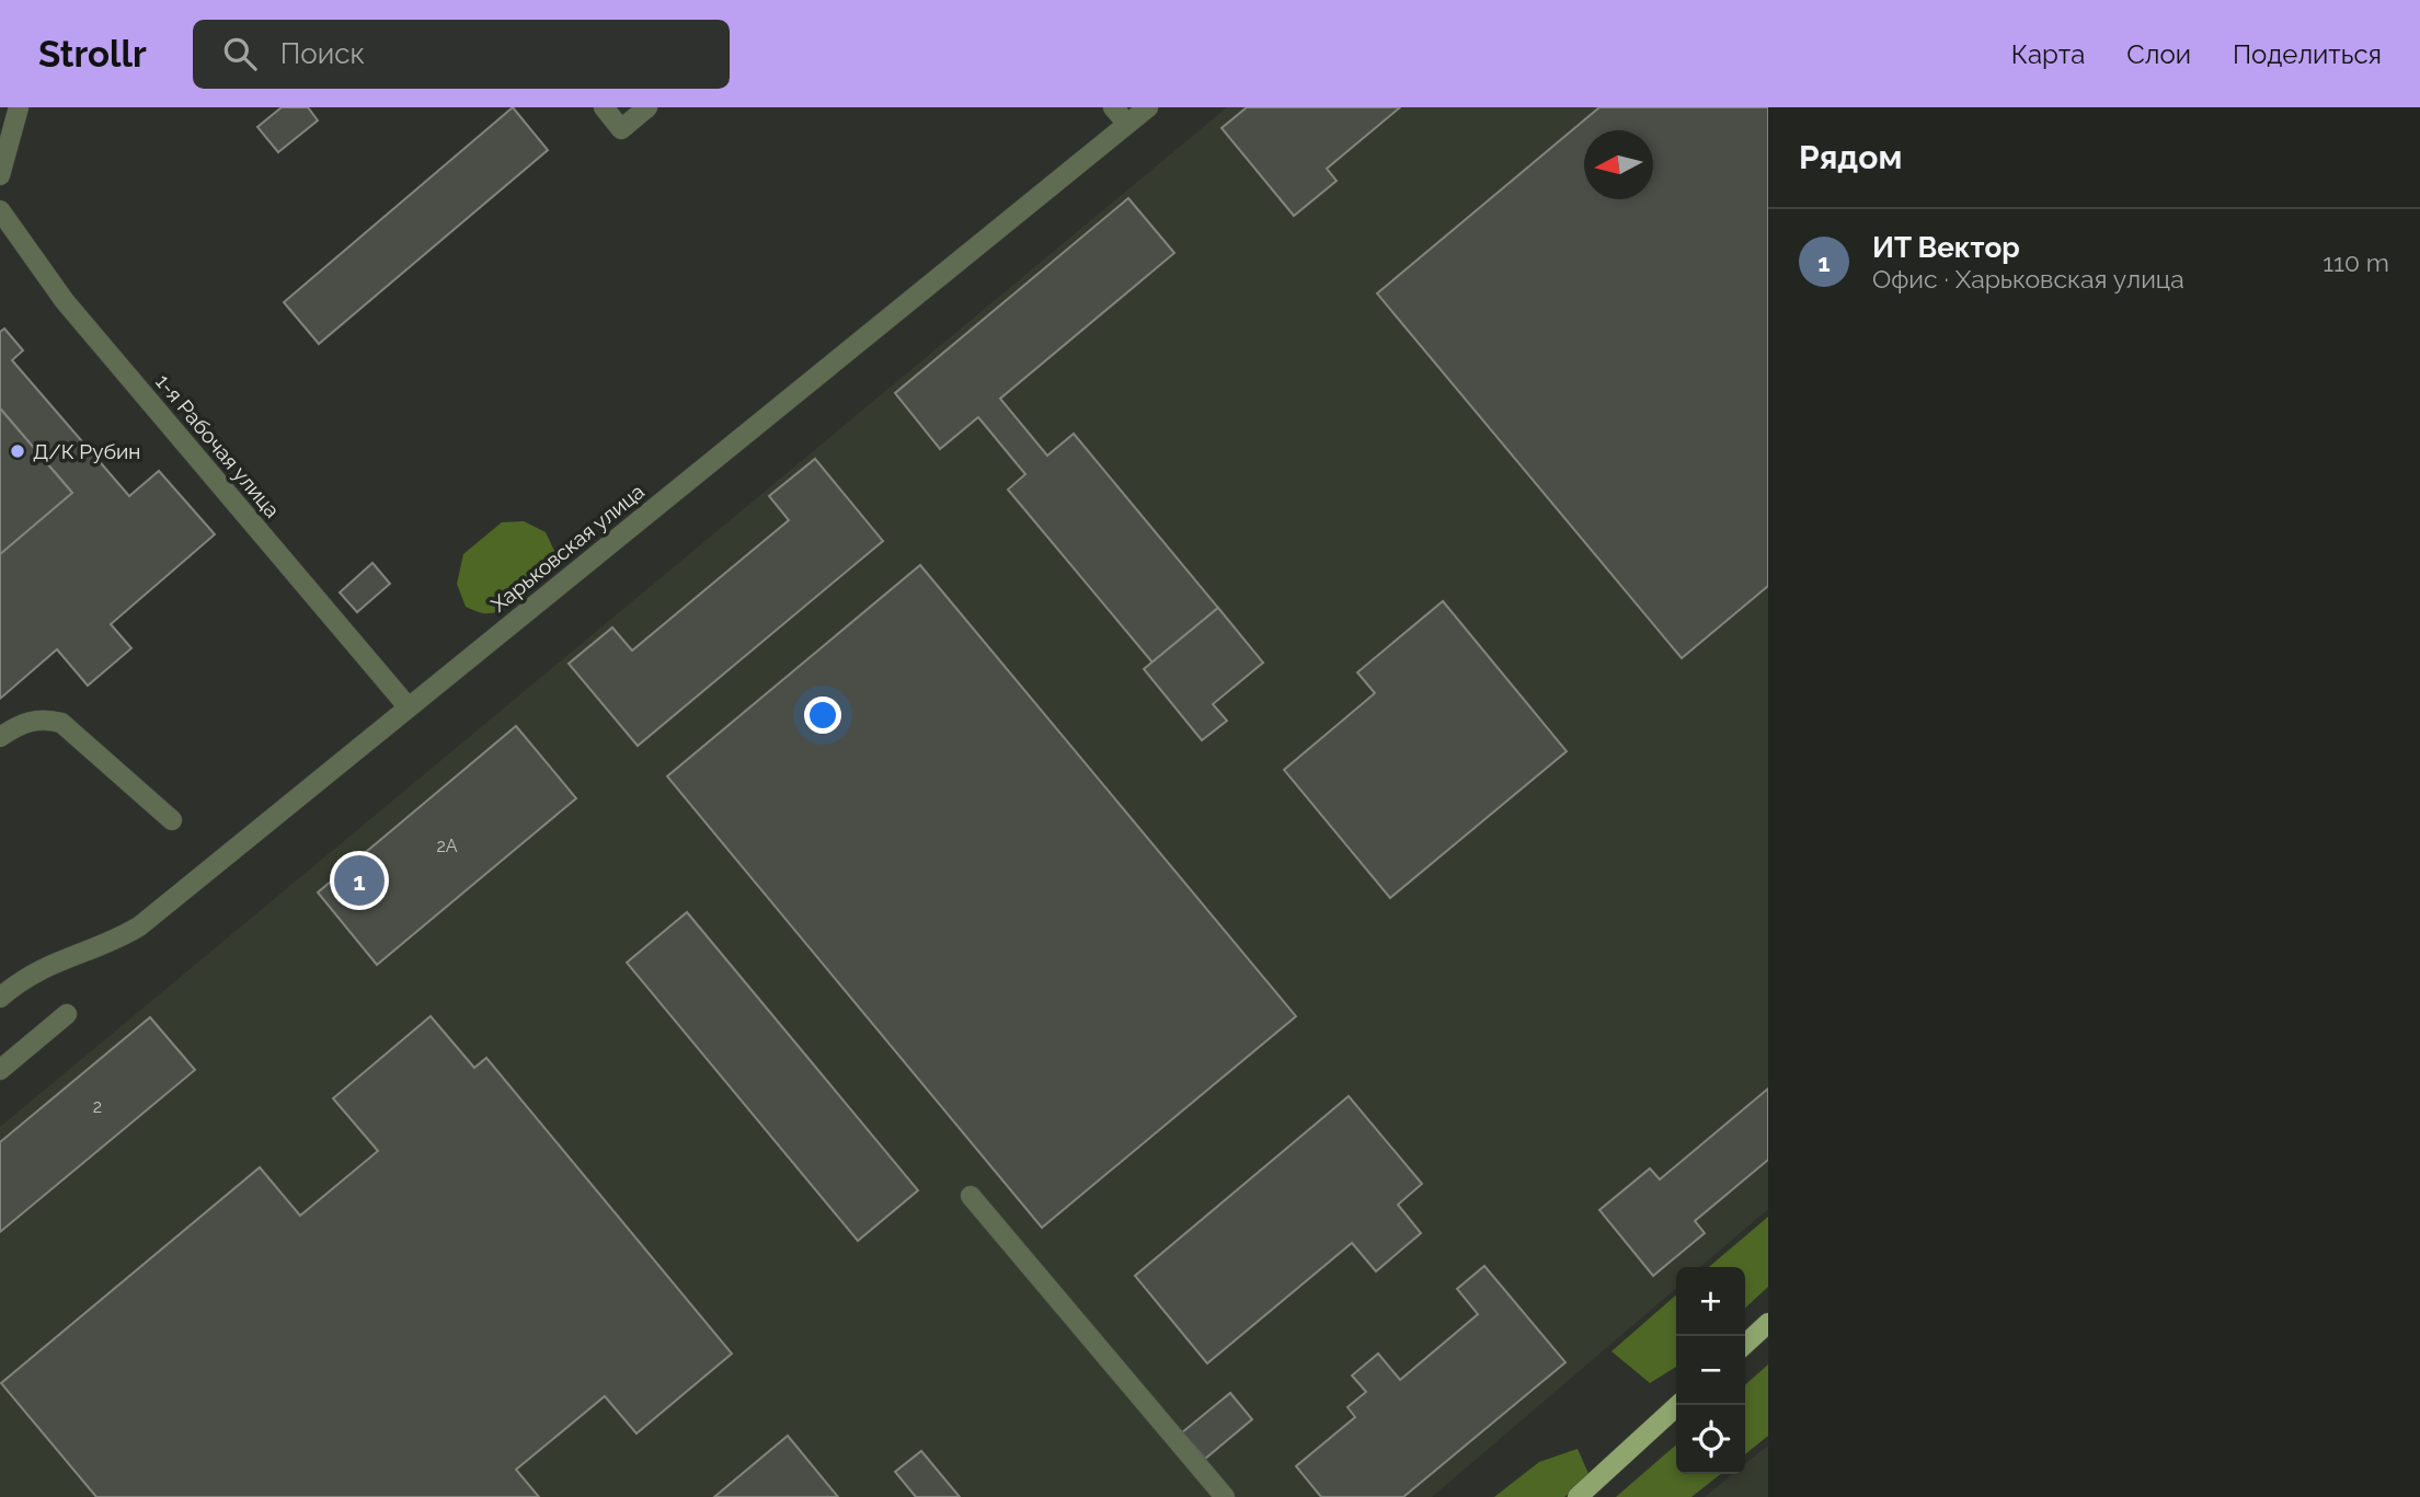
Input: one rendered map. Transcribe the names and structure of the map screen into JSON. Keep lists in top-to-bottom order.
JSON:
{
  "streets": {
    "street": ["1-я Рабочая улица", "Харьковская улица"]
  },
  "crossings": [
    ["1-я Рабочая улица", "Харьковская улица"]
  ],
  "places": ["Д/К Рубин"],
  "house_numbers": ["2А", "2"],
  "north": "left",
  "page": {
    "header": "Strollr",
    "search": "Поиск",
    "nav": ["Карта", "Слои", "Поделиться"],
    "heading": "Рядом",
    "list": [
      {
        "mark": "1",
        "name": "ИТ Вектор",
        "note": "Офис · Харьковская улица",
        "value": "110 m"
      }
    ],
    "pins": "1",
    "map_buttons": ["+", "−"]
  }
}
